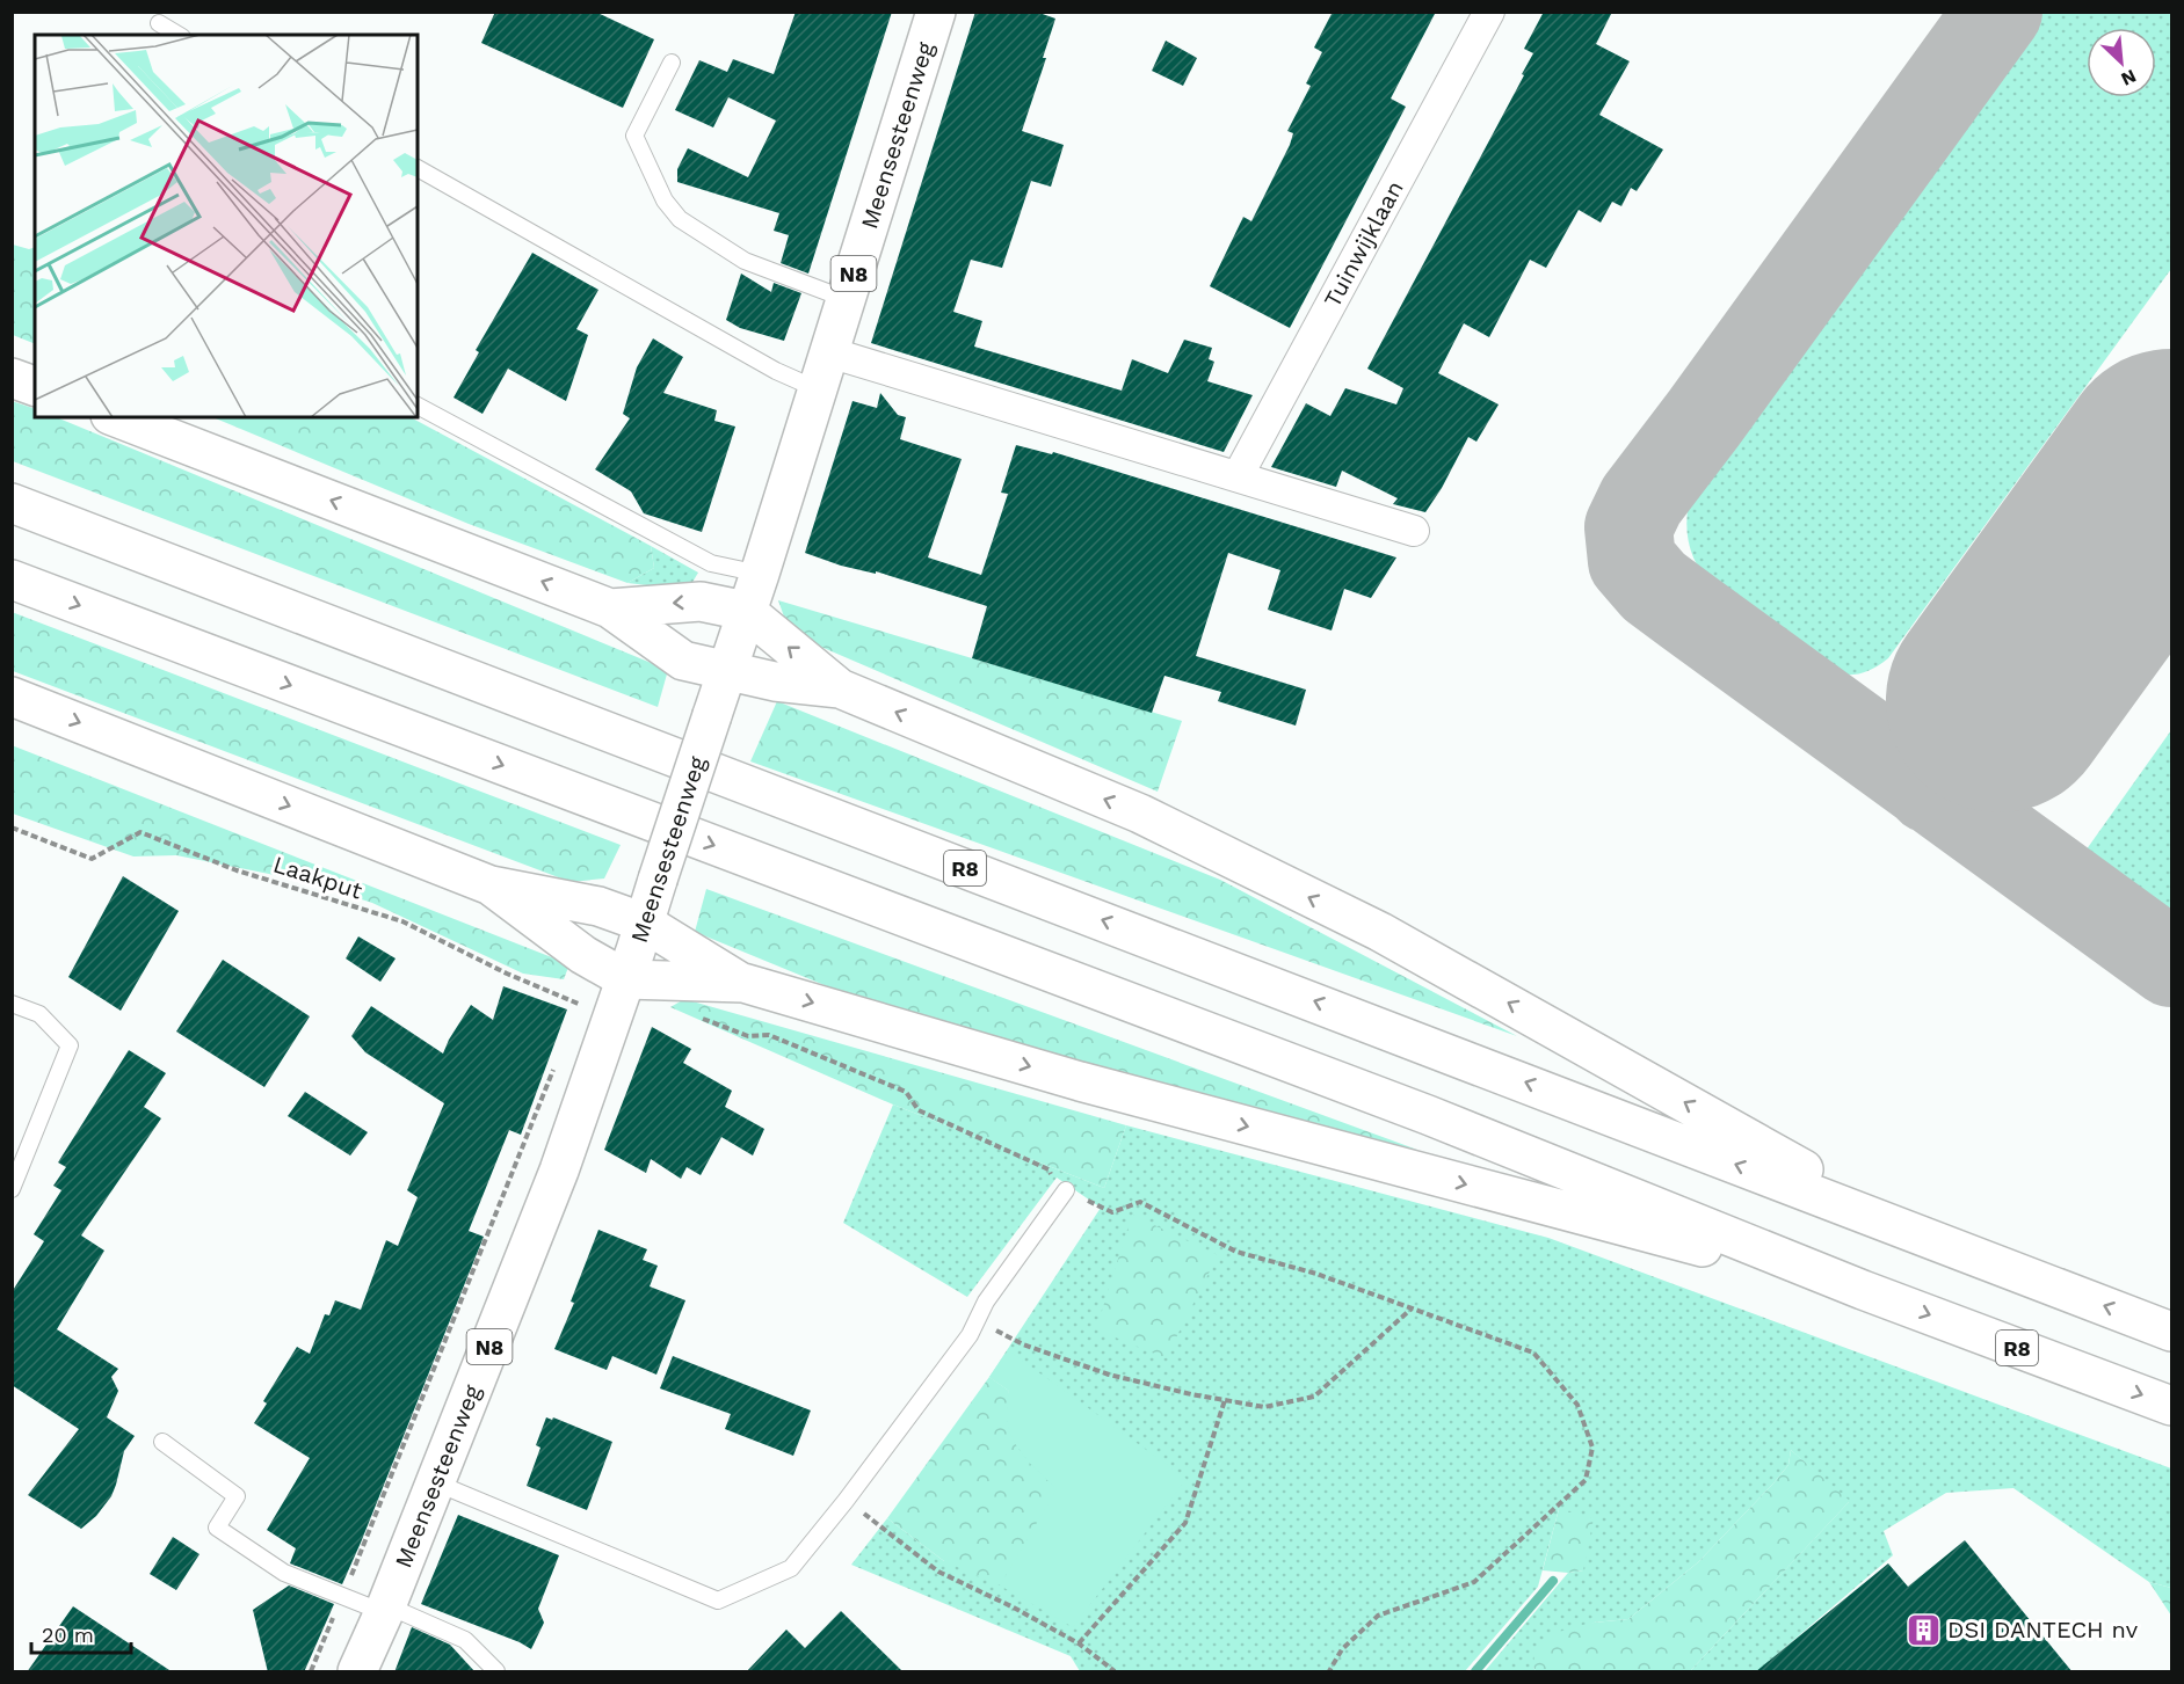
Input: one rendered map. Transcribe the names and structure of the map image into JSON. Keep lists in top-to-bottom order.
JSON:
{
  "streets": {
    "main road": ["Meensesteenweg", "N8", "R8"],
    "street": ["Tuinwijklaan"],
    "path": ["Laakput"]
  },
  "crossings": [
    ["Meensesteenweg", "Laakput"]
  ],
  "places": {
    "building": ["DSI DANTECH nv"]
  },
  "scale_bar": "20 m",
  "north": "bottom right"
}
